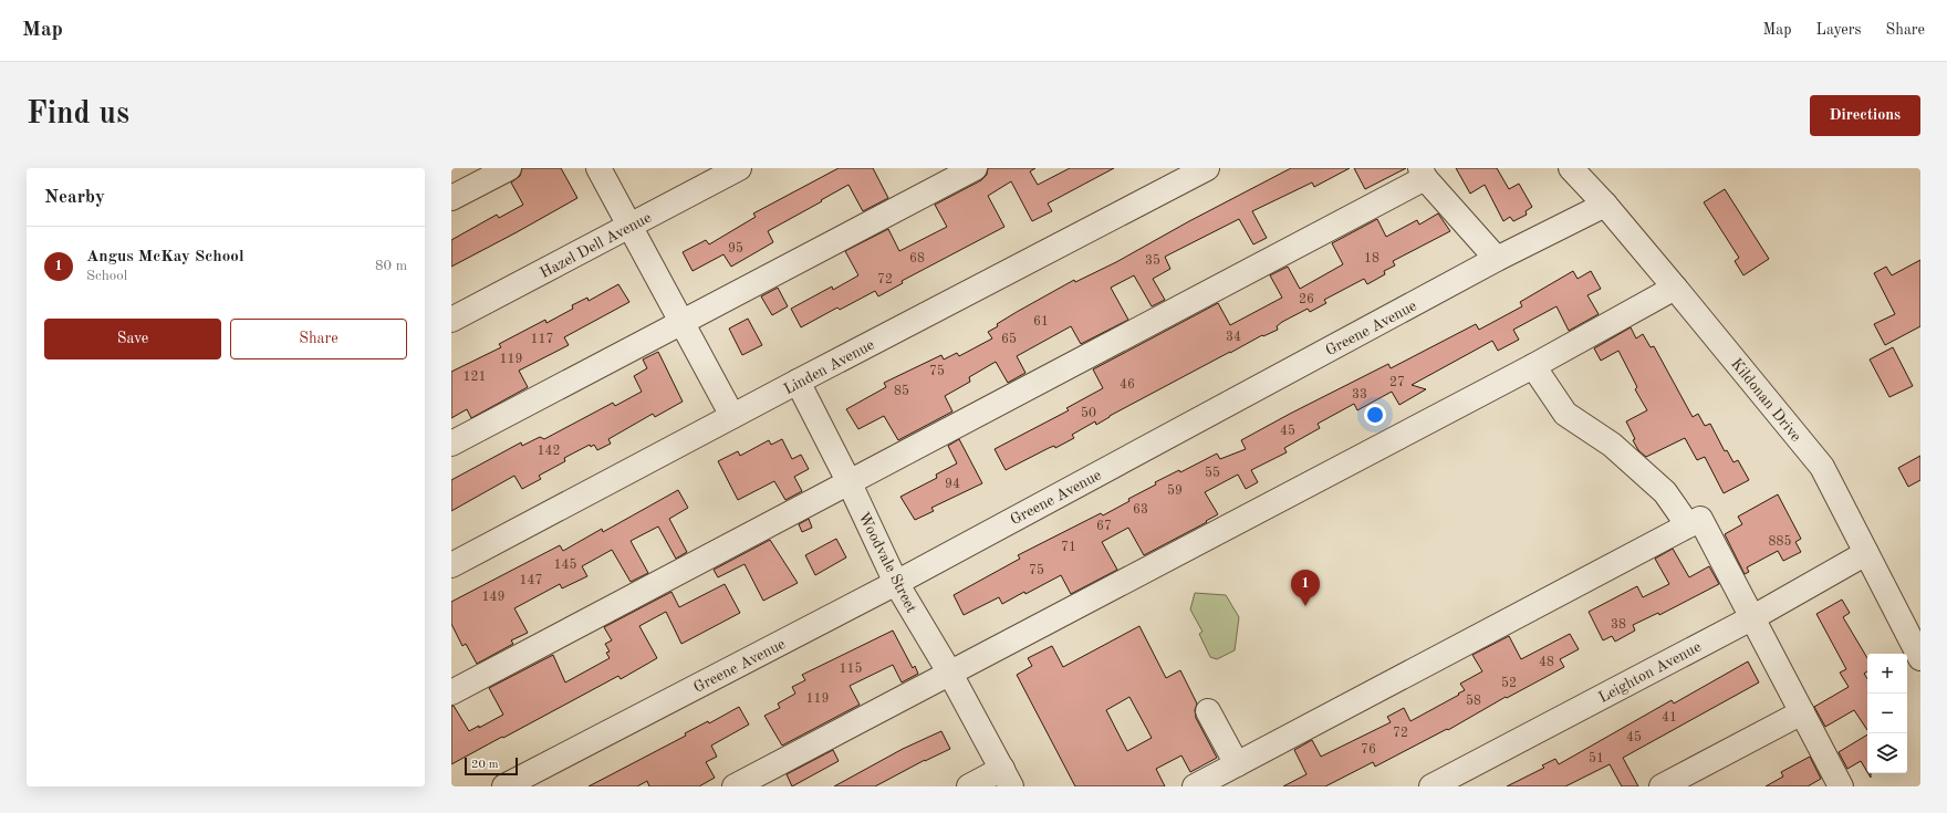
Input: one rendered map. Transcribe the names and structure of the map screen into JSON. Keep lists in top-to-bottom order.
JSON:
{
  "streets": {
    "street": [
      "Hazel Dell Avenue",
      "Greene Avenue",
      "Linden Avenue",
      "Kildonan Drive",
      "Woodvale Street",
      "Leighton Avenue"
    ]
  },
  "crossings": [
    ["Greene Avenue", "Kildonan Drive"],
    ["Greene Avenue", "Woodvale Street"],
    ["Linden Avenue", "Woodvale Street"],
    ["Kildonan Drive", "Leighton Avenue"]
  ],
  "house_numbers": [
    "95",
    "68",
    "18",
    "35",
    "72",
    "26",
    "61",
    "34",
    "117",
    "65",
    "119",
    "75",
    "121",
    "27",
    "46",
    "85",
    "33",
    "50",
    "45",
    "142",
    "55",
    "94",
    "59",
    "63",
    "67",
    "885",
    "71",
    "145",
    "75",
    "147",
    "149",
    "38",
    "48",
    "115",
    "52",
    "119",
    "58",
    "41",
    "72",
    "45",
    "76",
    "51"
  ],
  "scale_bar": "20 m",
  "page": {
    "header": "Map",
    "nav": ["Map", "Layers", "Share"],
    "buttons": [
      "Directions",
      ["Save", "Share"]
    ],
    "title": "Find us",
    "heading": "Nearby",
    "list": [
      {
        "mark": "1",
        "name": "Angus McKay School",
        "note": "School",
        "value": "80 m"
      }
    ],
    "pins": "1",
    "map_buttons": ["+", "−"],
    "scale": "20 m"
  }
}
